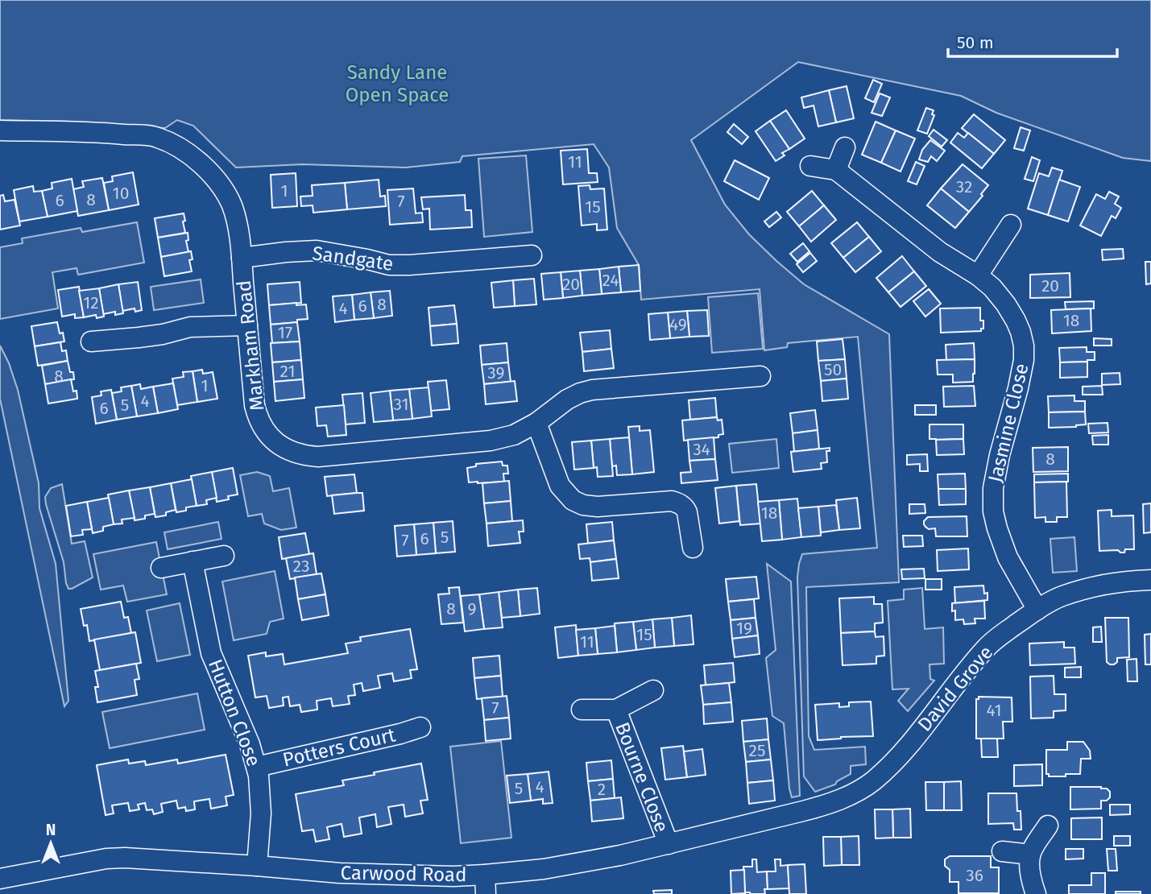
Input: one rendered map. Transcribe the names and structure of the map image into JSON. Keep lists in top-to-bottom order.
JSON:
{
  "streets": {
    "street": [
      "Sandgate",
      "Markham Road",
      "Jasmine Close",
      "David Grove",
      "Hutton Close",
      "Potters Court",
      "Bourne Close",
      "Carwood Road"
    ]
  },
  "crossings": [
    ["Sandgate", "Markham Road"],
    ["Jasmine Close", "David Grove"],
    ["David Grove", "Carwood Road"],
    ["Hutton Close", "Potters Court"],
    ["Hutton Close", "Carwood Road"],
    ["Bourne Close", "Carwood Road"]
  ],
  "parks": ["Sandy Lane Open Space"],
  "house_numbers": [
    "11",
    "32",
    "1",
    "10",
    "8",
    "6",
    "7",
    "15",
    "24",
    "20",
    "20",
    "12",
    "8",
    "6",
    "4",
    "18",
    "49",
    "17",
    "50",
    "21",
    "39",
    "8",
    "1",
    "4",
    "31",
    "5",
    "6",
    "34",
    "8",
    "18",
    "5",
    "6",
    "7",
    "23",
    "8",
    "9",
    "19",
    "15",
    "11",
    "7",
    "41",
    "25",
    "4",
    "5",
    "2",
    "36"
  ],
  "scale_bar": "50 m",
  "north": "top"
}
